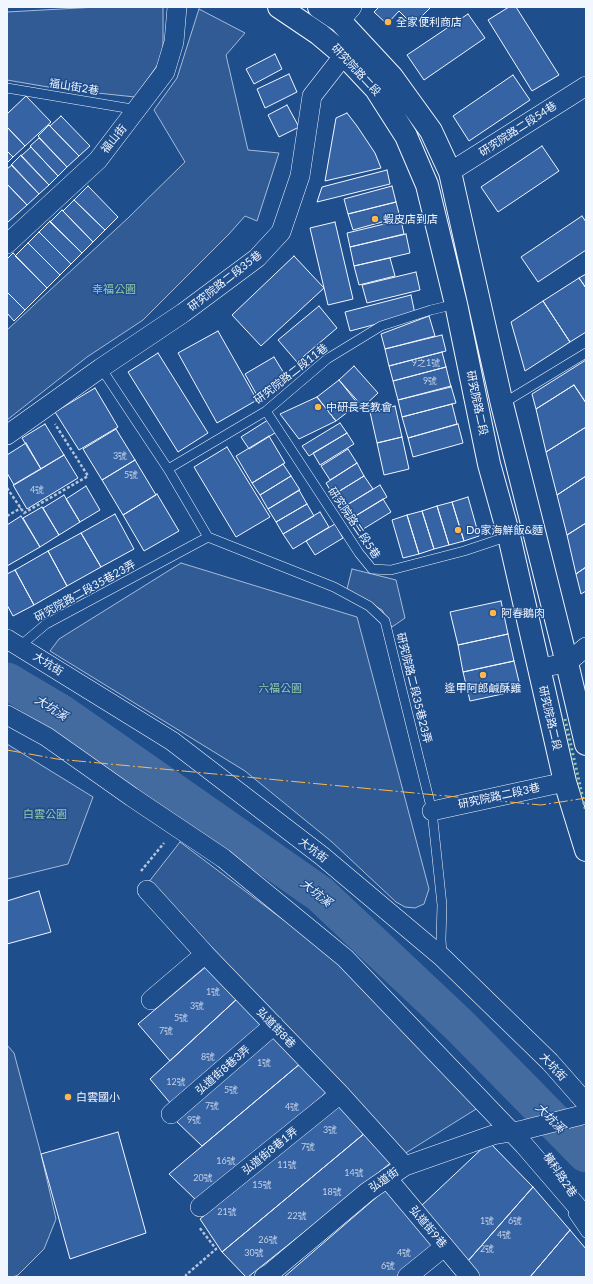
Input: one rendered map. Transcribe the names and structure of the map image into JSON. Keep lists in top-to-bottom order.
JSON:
{
  "streets": {
    "main road": ["研究院路二段"],
    "street": [
      "研究院路二段54巷",
      "福山街",
      "研究院路二段35巷",
      "大坑街",
      "研究院路二段3巷",
      "弘道街8巷",
      "弘道街8巷3弄",
      "弘道街8巷1弄",
      "弘道街",
      "弘道街9巷"
    ],
    "lane": [
      "福山街2巷",
      "研究院路二段11巷",
      "研究院路二段5巷",
      "研究院路二段35巷23弄",
      "橫科路2巷"
    ]
  },
  "crossings": [
    ["研究院路二段", "研究院路二段54巷"],
    ["研究院路二段", "研究院路二段35巷"],
    ["研究院路二段", "研究院路二段11巷"],
    ["研究院路二段", "研究院路二段5巷"],
    ["研究院路二段", "研究院路二段3巷"],
    ["福山街2巷", "福山街"],
    ["研究院路二段11巷", "研究院路二段5巷"],
    ["研究院路二段35巷23弄", "大坑街"],
    ["研究院路二段35巷23弄", "研究院路二段3巷"],
    ["弘道街8巷", "弘道街8巷3弄"],
    ["弘道街8巷", "弘道街8巷1弄"],
    ["弘道街8巷", "弘道街"],
    ["弘道街", "弘道街9巷"]
  ],
  "water": ["大坑溪"],
  "parks": ["幸福公園", "六福公園", "白雲公園"],
  "places": [
    "全家便利商店",
    "蝦皮店到店",
    "中研長老教會",
    "Do家海鮮飯&麵",
    "阿春鵝肉",
    "逢甲阿郎鹹酥雞",
    "白雲國小"
  ],
  "house_numbers": [
    "9之1號",
    "9號",
    "3號",
    "5號",
    "4號",
    "1號",
    "3號",
    "5號",
    "7號",
    "8號",
    "1號",
    "12號",
    "5號",
    "7號",
    "4號",
    "9號",
    "3號",
    "7號",
    "16號",
    "11號",
    "14號",
    "20號",
    "15號",
    "18號",
    "21號",
    "22號",
    "1號",
    "6號",
    "4號",
    "26號",
    "2號",
    "30號",
    "4號",
    "6號"
  ]
}
